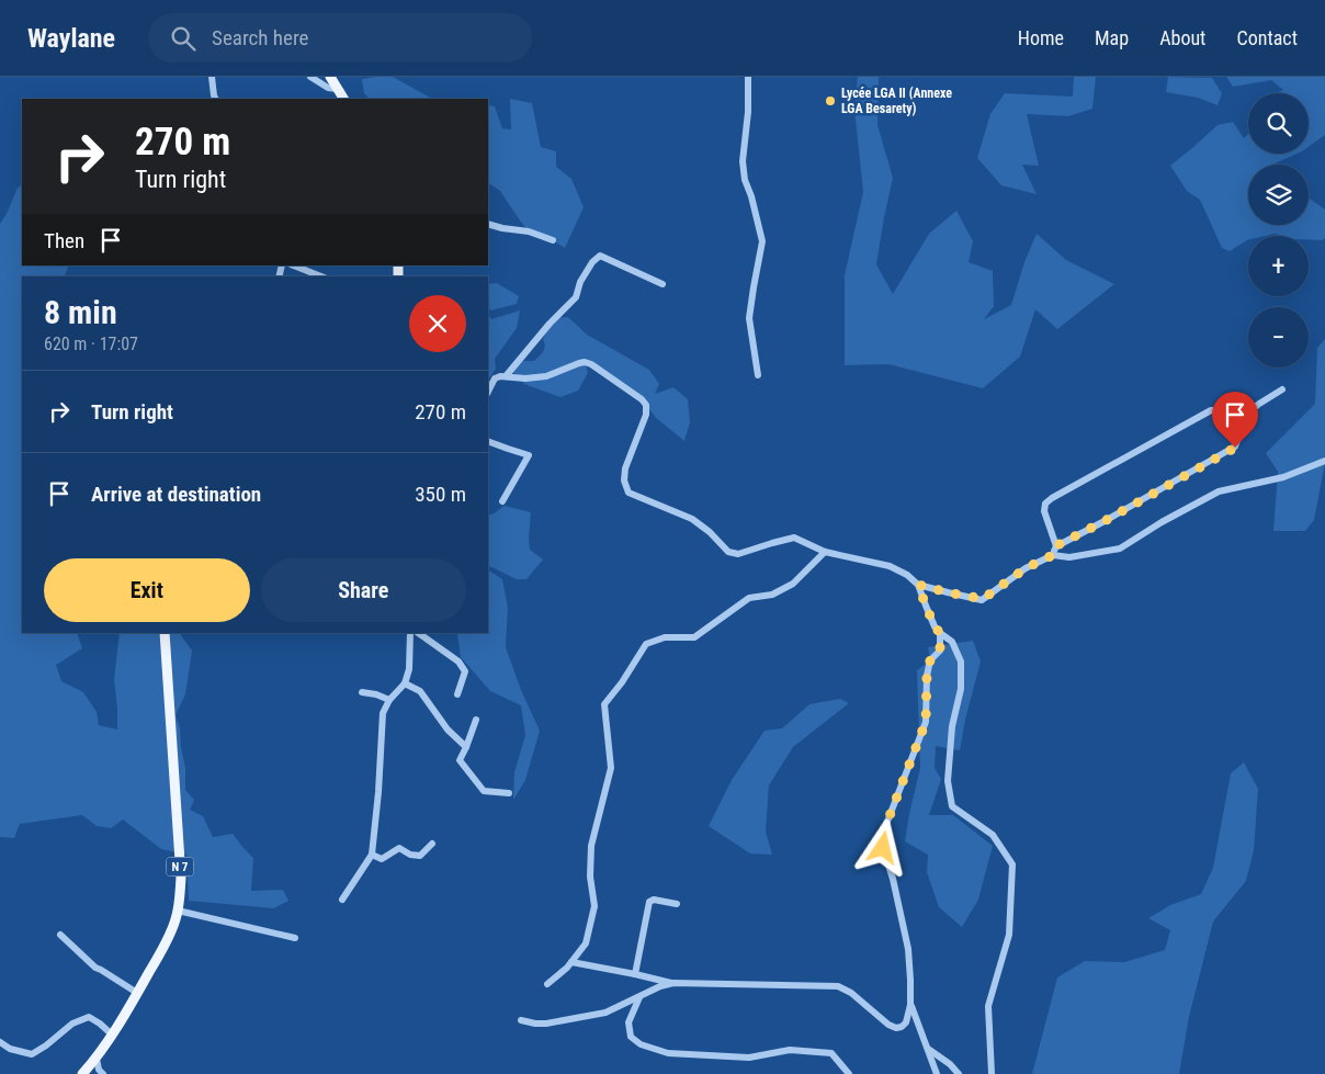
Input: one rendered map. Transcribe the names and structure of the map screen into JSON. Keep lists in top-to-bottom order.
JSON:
{
  "streets": {
    "main road": ["N 7"]
  },
  "places": ["Lycée LGA II (Annexe LGA Besarety)"],
  "page": {
    "header": "Waylane",
    "search": "Search here",
    "nav": [
      "Home",
      "Map",
      "About",
      "Contact"
    ],
    "map_buttons": ["+", "−"],
    "turn": ["270 m", "Turn right"],
    "then": "Then",
    "heading": ["8 min", "620 m · 17:07"],
    "list": [
      {
        "name": "Turn right",
        "value": "270 m"
      },
      {
        "name": "Arrive at destination",
        "value": "350 m"
      }
    ],
    "buttons": ["Exit", "Share"]
  }
}
